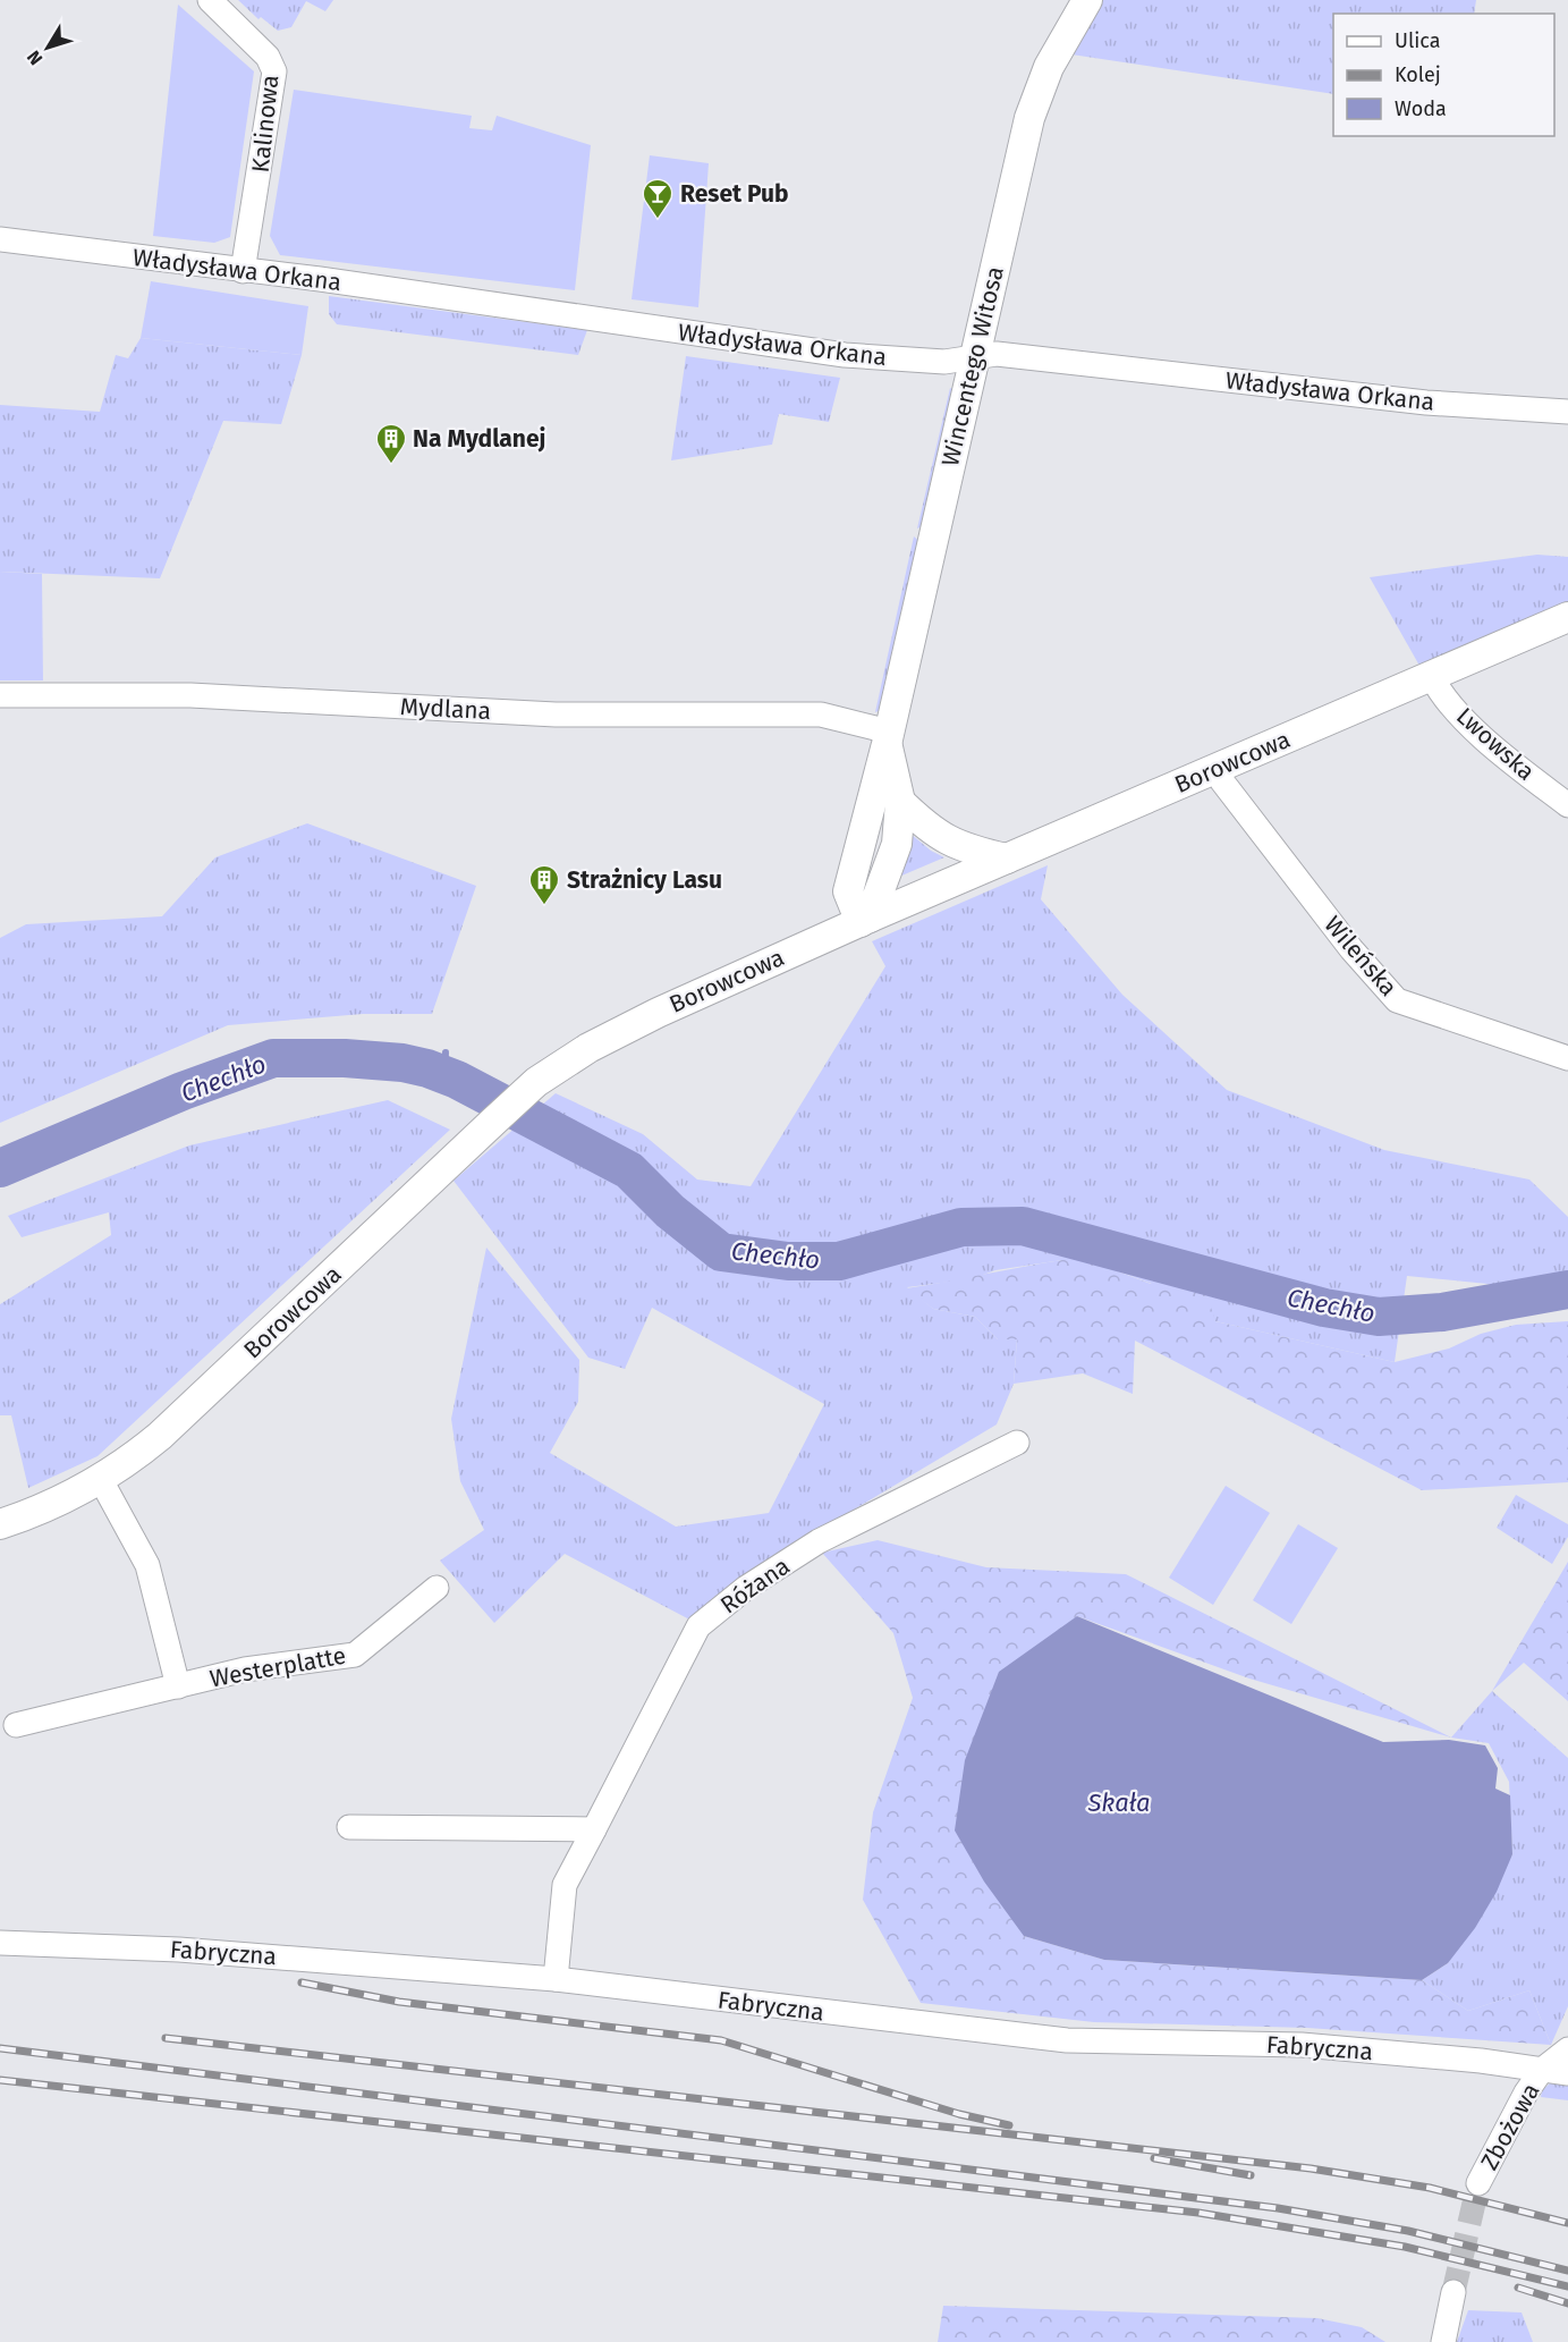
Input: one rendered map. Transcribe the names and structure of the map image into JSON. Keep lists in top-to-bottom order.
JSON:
{
  "streets": {
    "street": [
      "Kalinowa",
      "Władysława Orkana",
      "Wincentego Witosa",
      "Mydlana",
      "Lwowska",
      "Borowcowa",
      "Wileńska",
      "Różana",
      "Westerplatte",
      "Fabryczna",
      "Zbożowa"
    ]
  },
  "crossings": [
    ["Kalinowa", "Władysława Orkana"],
    ["Władysława Orkana", "Wincentego Witosa"],
    ["Wincentego Witosa", "Mydlana"],
    ["Wincentego Witosa", "Borowcowa"],
    ["Lwowska", "Borowcowa"],
    ["Borowcowa", "Wileńska"],
    ["Borowcowa", "Westerplatte"],
    ["Różana", "Fabryczna"],
    ["Fabryczna", "Zbożowa"]
  ],
  "water": ["Chechło", "Skała"],
  "places": {
    "bar": ["Reset Pub"],
    "building": ["Na Mydlanej", "Strażnicy Lasu"]
  },
  "legend": ["Ulica", "Kolej", "Woda"],
  "north": "bottom left"
}
